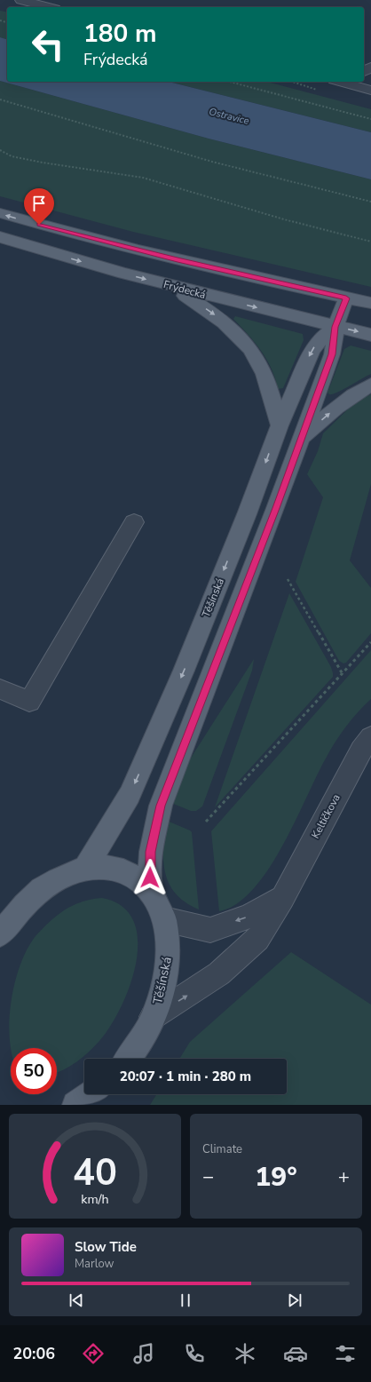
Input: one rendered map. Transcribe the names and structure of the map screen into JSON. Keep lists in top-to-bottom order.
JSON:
{
  "streets": {
    "main road": ["Frýdecká", "Těšínská"],
    "street": ["Keltičkova"]
  },
  "crossings": [
    ["Frýdecká", "Těšínská"],
    ["Těšínská", "Keltičkova"]
  ],
  "one_way": ["Keltičkova"],
  "water": ["Ostravice"],
  "page": {
    "turn": ["180 m", "Frýdecká"],
    "limit": "50",
    "trip": "20:07 · 1 min · 280 m",
    "tile": "Climate",
    "heat": ["−", "19°", "+"],
    "song": ["Slow Tide", "Marlow"],
    "tabs": "20:06",
    "gauge": ["40", "km/h"]
  }
}
